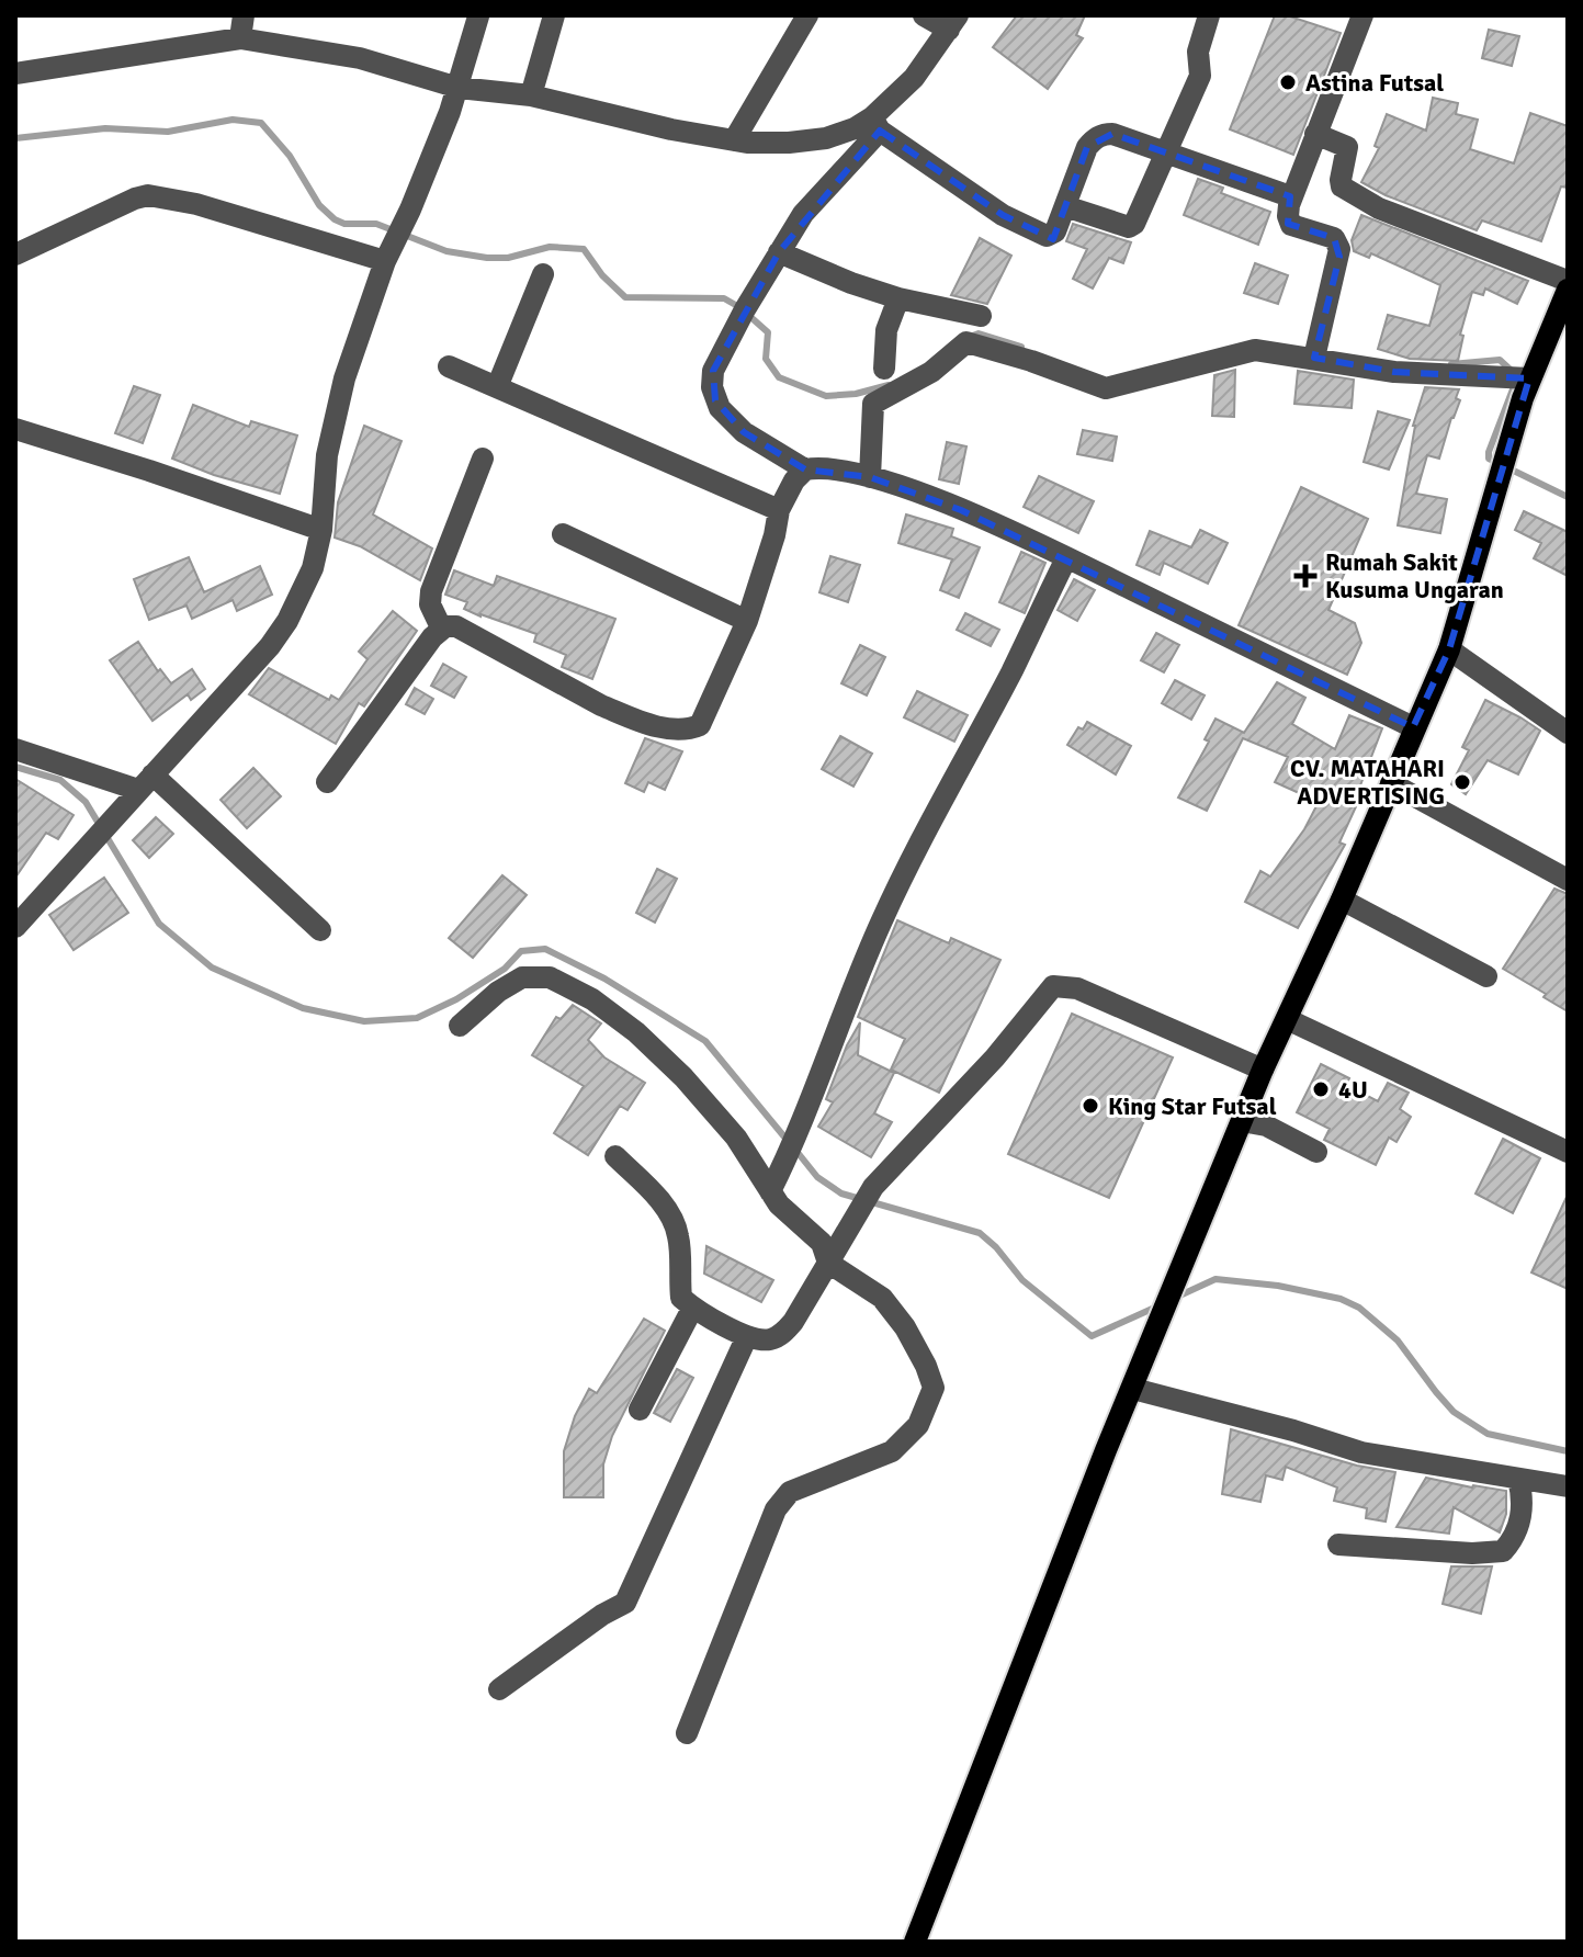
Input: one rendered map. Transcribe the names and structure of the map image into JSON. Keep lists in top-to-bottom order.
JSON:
{
  "places": {
    "other": [
      "Astina Futsal",
      "CV. MATAHARI ADVERTISING",
      "4U",
      "King Star Futsal"
    ],
    "health": ["Rumah Sakit Kusuma Ungaran"]
  }
}
